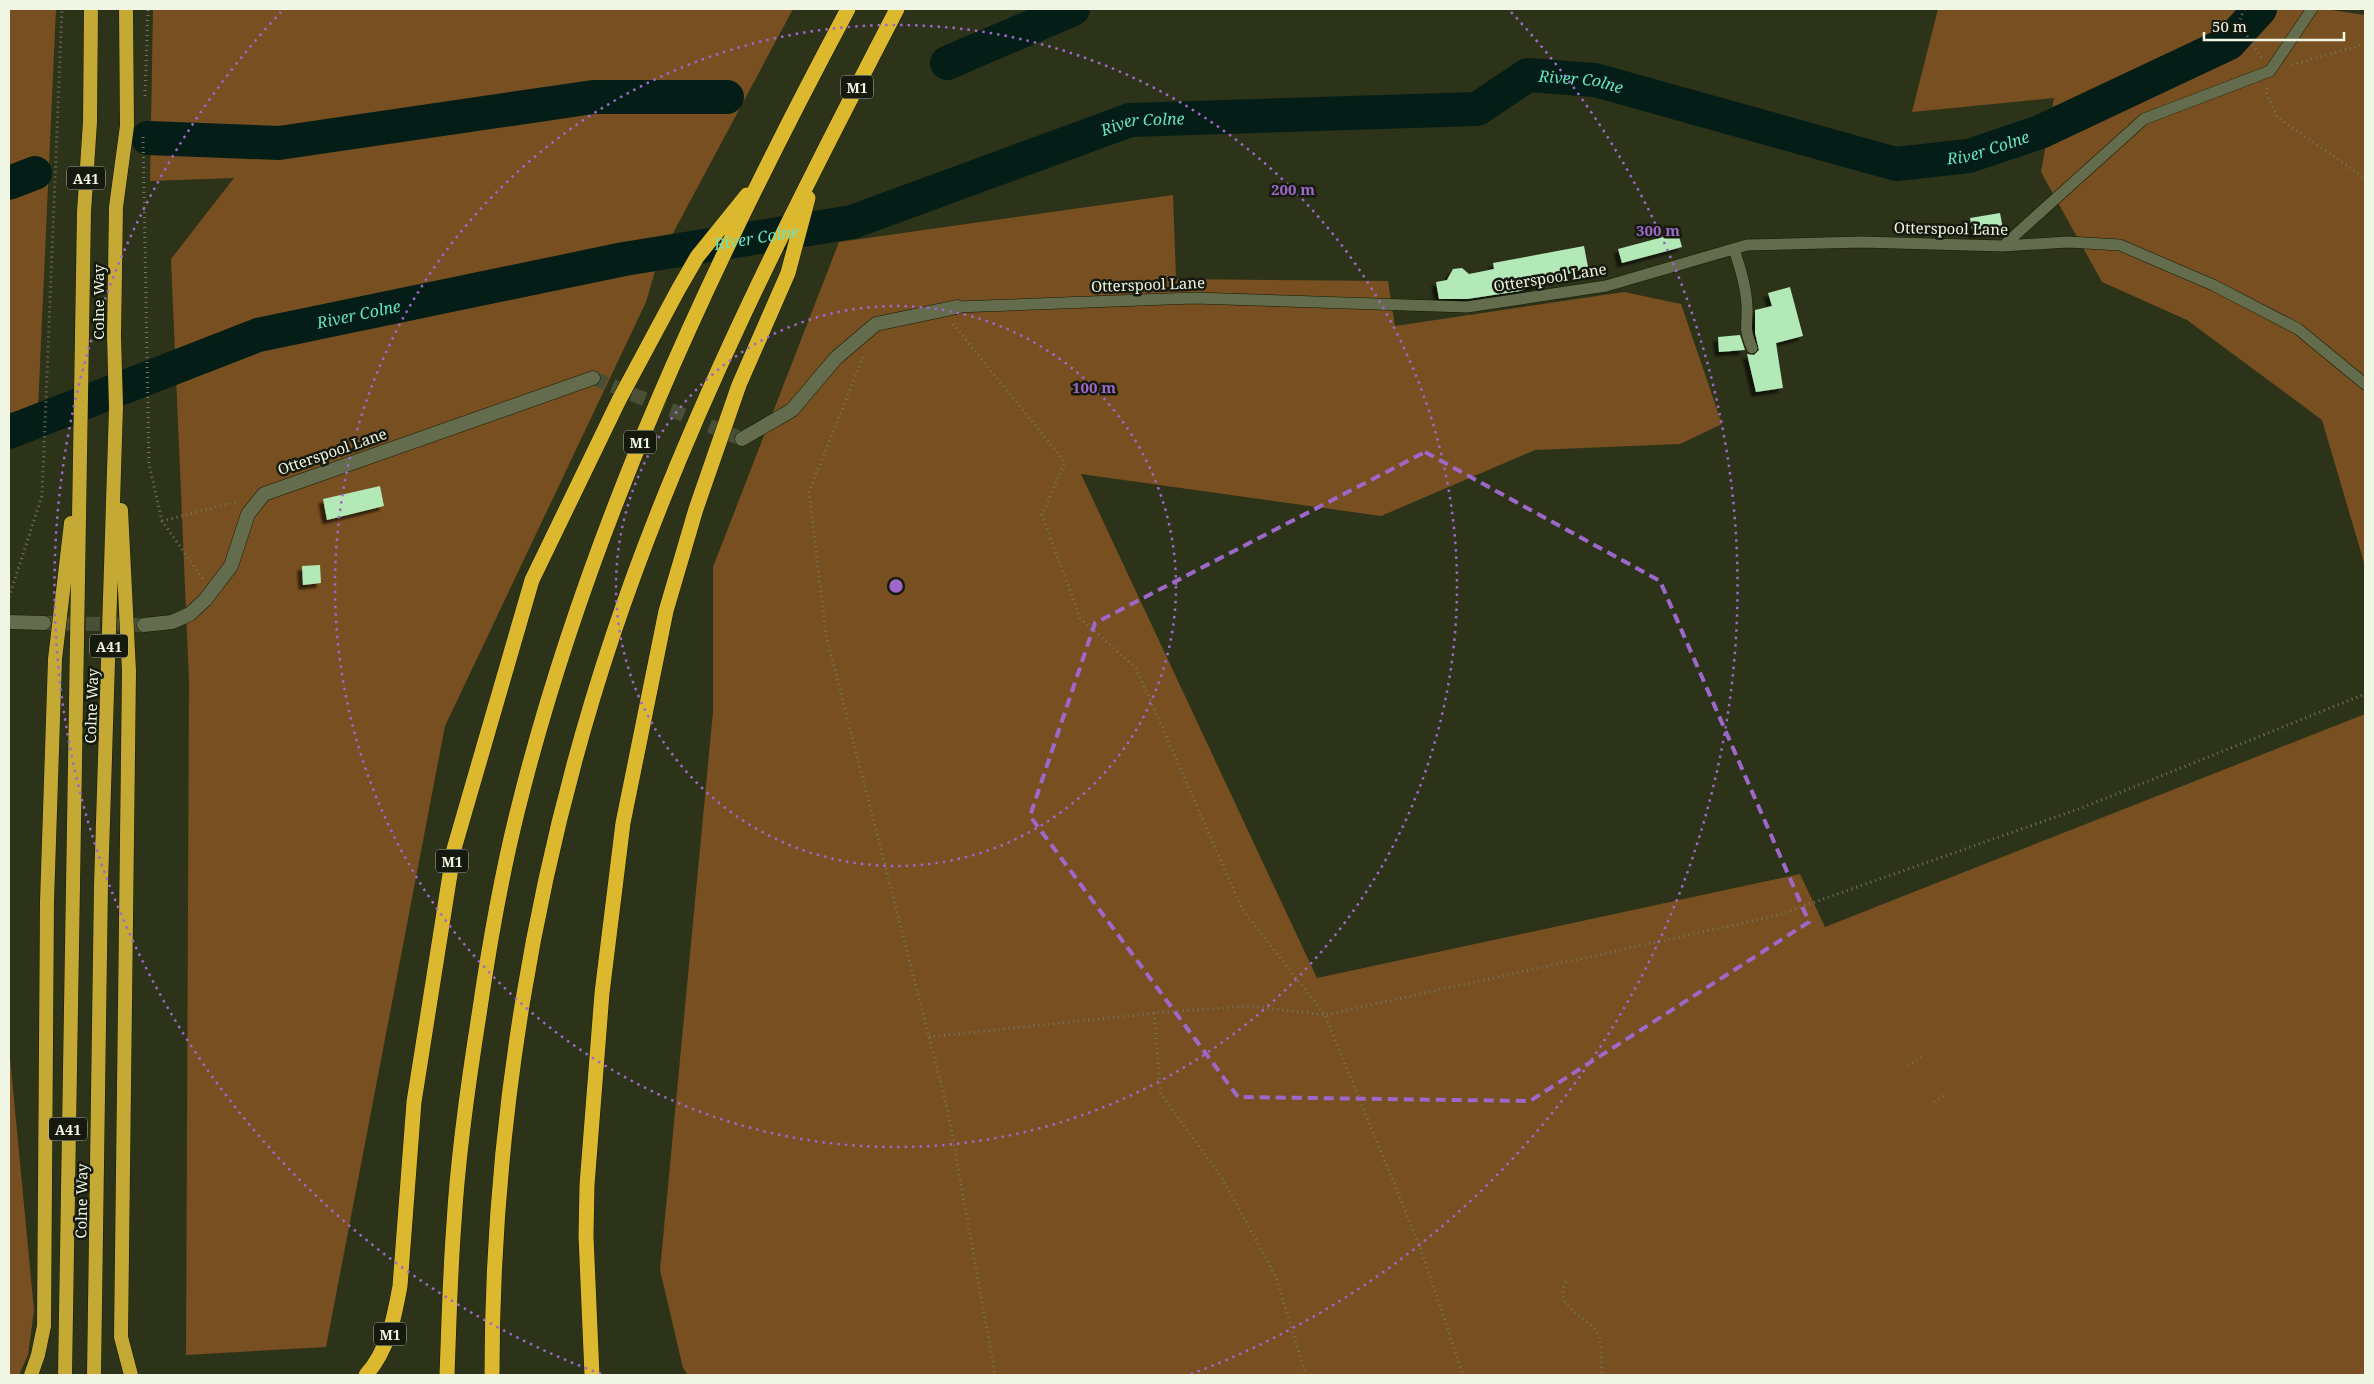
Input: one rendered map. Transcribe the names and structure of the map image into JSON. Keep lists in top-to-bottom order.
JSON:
{
  "streets": {
    "highway": ["M1", "A41", "Colne Way"],
    "street": ["Otterspool Lane"]
  },
  "water": ["River Colne"],
  "scale_bar": "50 m",
  "rings": ["200 m", "300 m", "100 m"]
}
